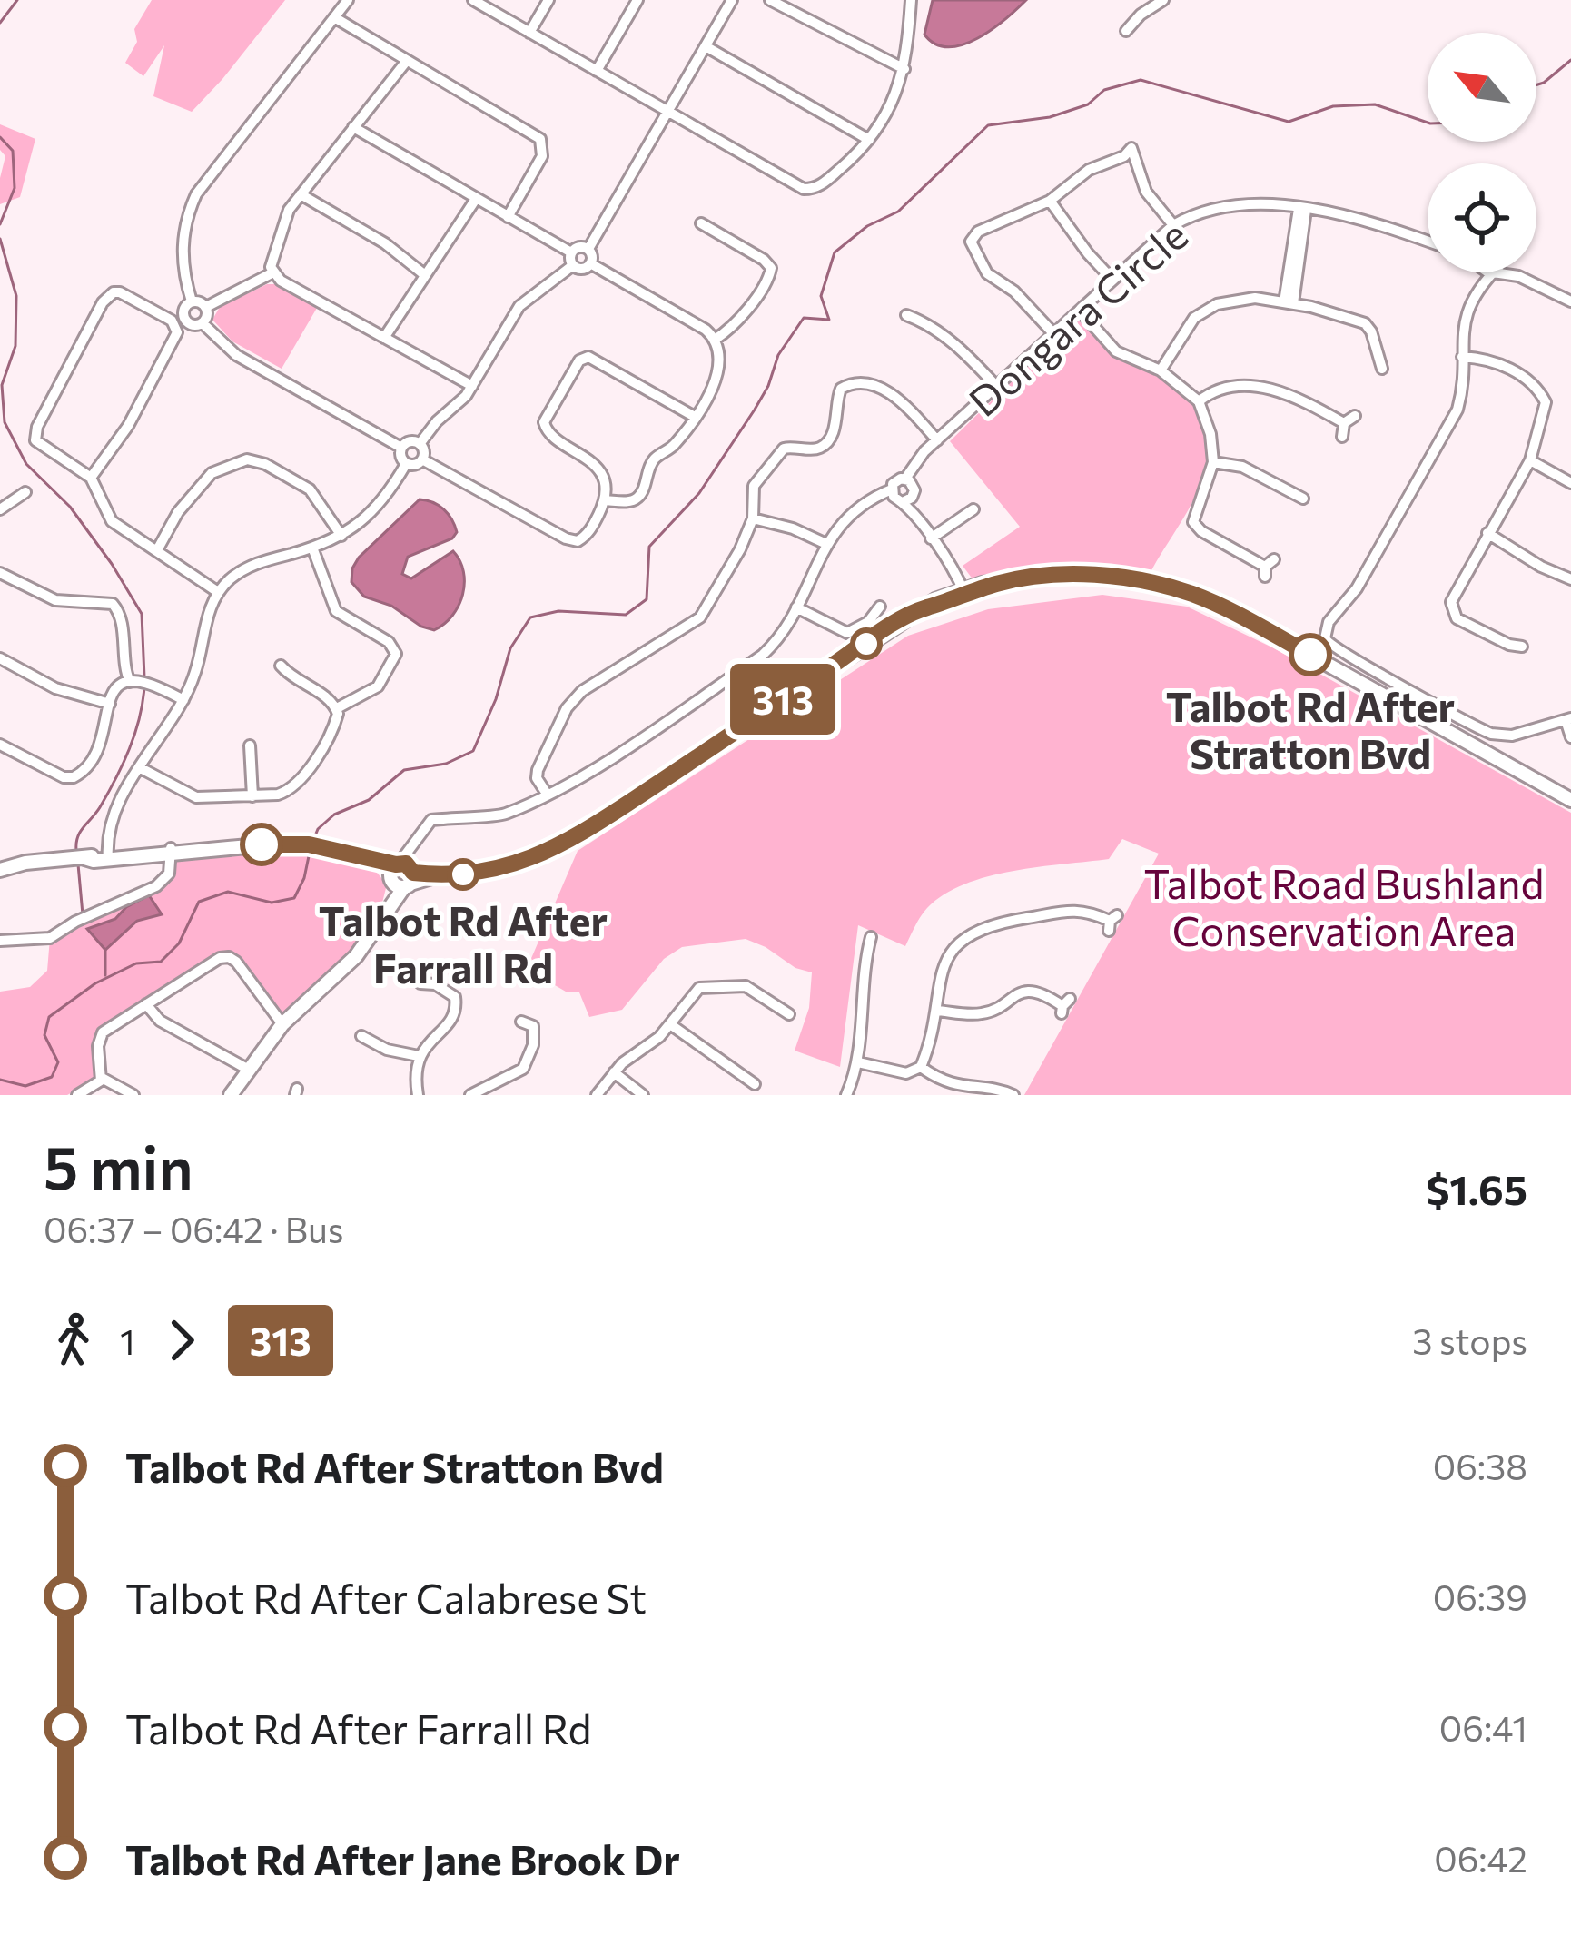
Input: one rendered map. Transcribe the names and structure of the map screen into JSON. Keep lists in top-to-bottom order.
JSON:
{
  "streets": {
    "street": ["Dongara Circle"]
  },
  "parks": ["Talbot Road Bushland Conservation Area"],
  "places": ["Talbot Rd After Stratton Bvd", "Talbot Rd After Farrall Rd"],
  "lines": ["bus line 313"],
  "north": "top left",
  "page": {
    "on_map": "313",
    "heading": ["5 min", "06:37 – 06:42 · Bus", "$1.65"],
    "legs": ["1", "313", "3 stops"],
    "list": [
      {
        "name": "Talbot Rd After Stratton Bvd",
        "value": "06:38"
      },
      {
        "name": "Talbot Rd After Calabrese St",
        "value": "06:39"
      },
      {
        "name": "Talbot Rd After Farrall Rd",
        "value": "06:41"
      },
      {
        "name": "Talbot Rd After Jane Brook Dr",
        "value": "06:42"
      }
    ]
  }
}
